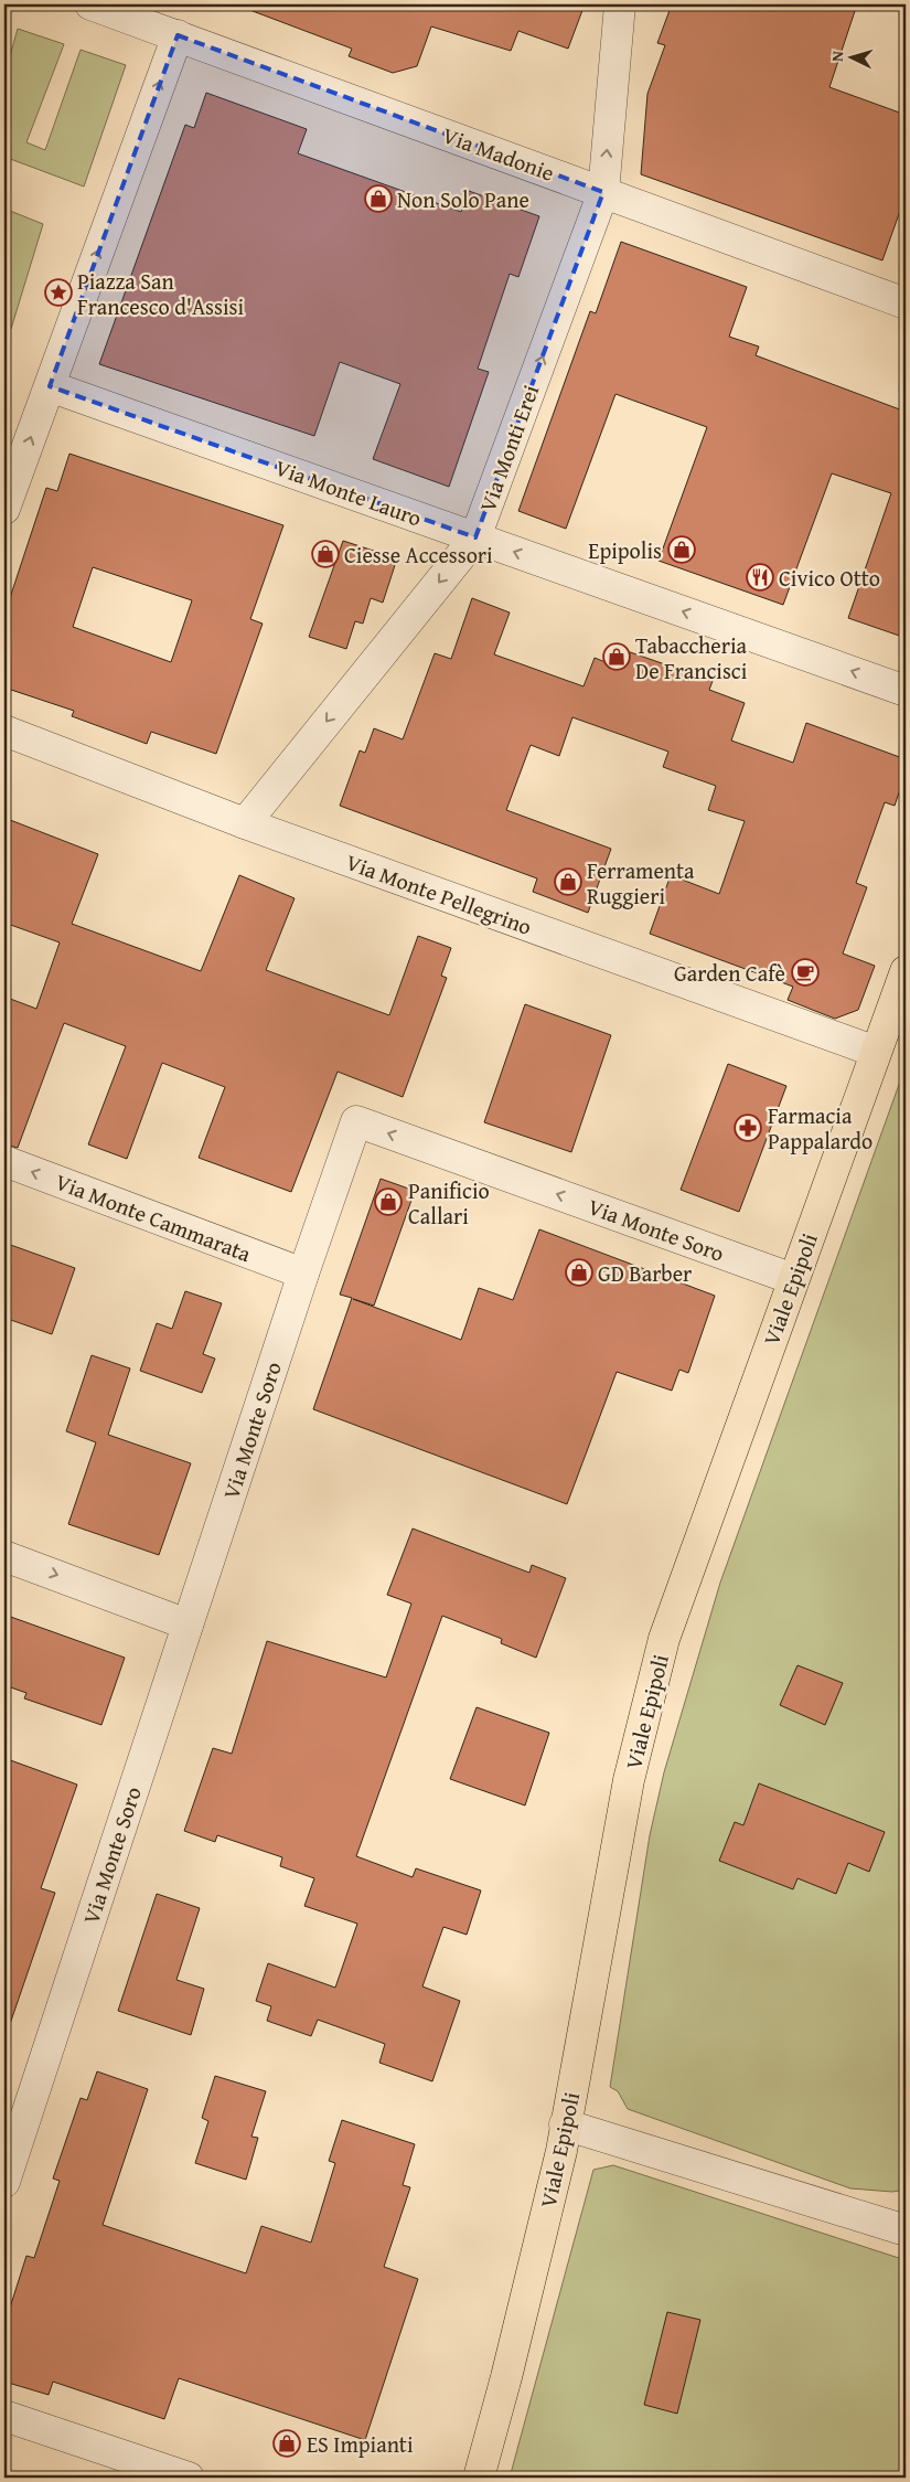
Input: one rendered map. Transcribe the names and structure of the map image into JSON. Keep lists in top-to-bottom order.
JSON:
{
  "streets": {
    "main road": ["Viale Epipoli"],
    "street": [
      "Via Madonie",
      "Via Monti Erei",
      "Via Monte Lauro",
      "Via Monte Pellegrino",
      "Via Monte Cammarata",
      "Via Monte Soro"
    ]
  },
  "crossings": [
    ["Via Madonie", "Via Monti Erei"],
    ["Via Monti Erei", "Via Monte Lauro"],
    ["Via Monti Erei", "Via Monte Pellegrino"],
    ["Via Monte Pellegrino", "Viale Epipoli"],
    ["Via Monte Cammarata", "Via Monte Soro"],
    ["Via Monte Soro", "Viale Epipoli"]
  ],
  "one_way": ["Via Monte Lauro", "Via Monte Cammarata"],
  "places": {
    "shop": [
      "Non Solo Pane",
      "Epipolis",
      "Ciesse Accessori",
      "Tabaccheria De Francisci",
      "Ferramenta Ruggieri",
      "Panificio Callari",
      "GD Barber",
      "ES Impianti"
    ],
    "place": ["Piazza San Francesco d'Assisi"],
    "restaurant": ["Civico Otto"],
    "cafe": ["Garden Cafè"],
    "pharmacy": ["Farmacia Pappalardo"]
  },
  "north": "left"
}
